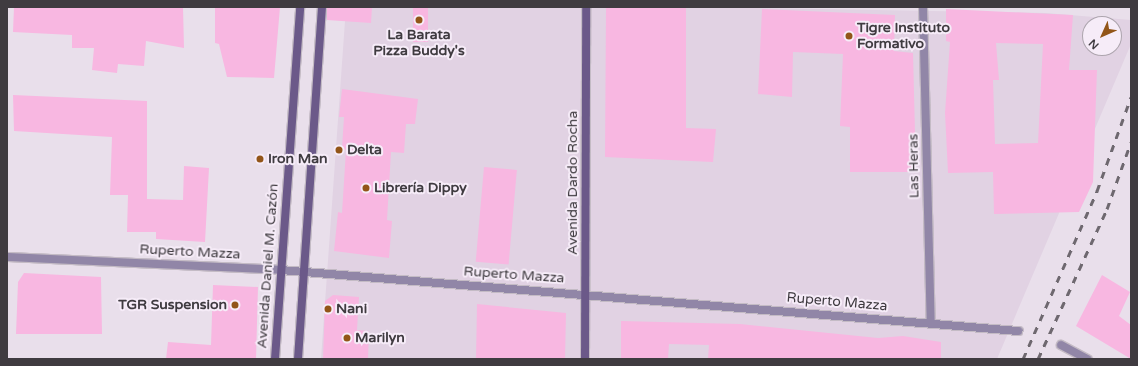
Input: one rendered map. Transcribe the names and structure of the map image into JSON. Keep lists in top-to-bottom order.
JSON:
{
  "streets": {
    "main road": ["Avenida Dardo Rocha", "Avenida Daniel M. Cazón"],
    "street": ["Las Heras", "Ruperto Mazza"]
  },
  "crossings": [
    ["Las Heras", "Ruperto Mazza"],
    ["Avenida Dardo Rocha", "Ruperto Mazza"],
    ["Ruperto Mazza", "Avenida Daniel M. Cazón"]
  ],
  "places": [
    "La Barata Pizza Buddy's",
    "Tigre Instituto Formativo",
    "Delta",
    "Iron Man",
    "Librería Dippy",
    "TGR Suspension",
    "Nani",
    "Marilyn"
  ],
  "north": "bottom left"
}
